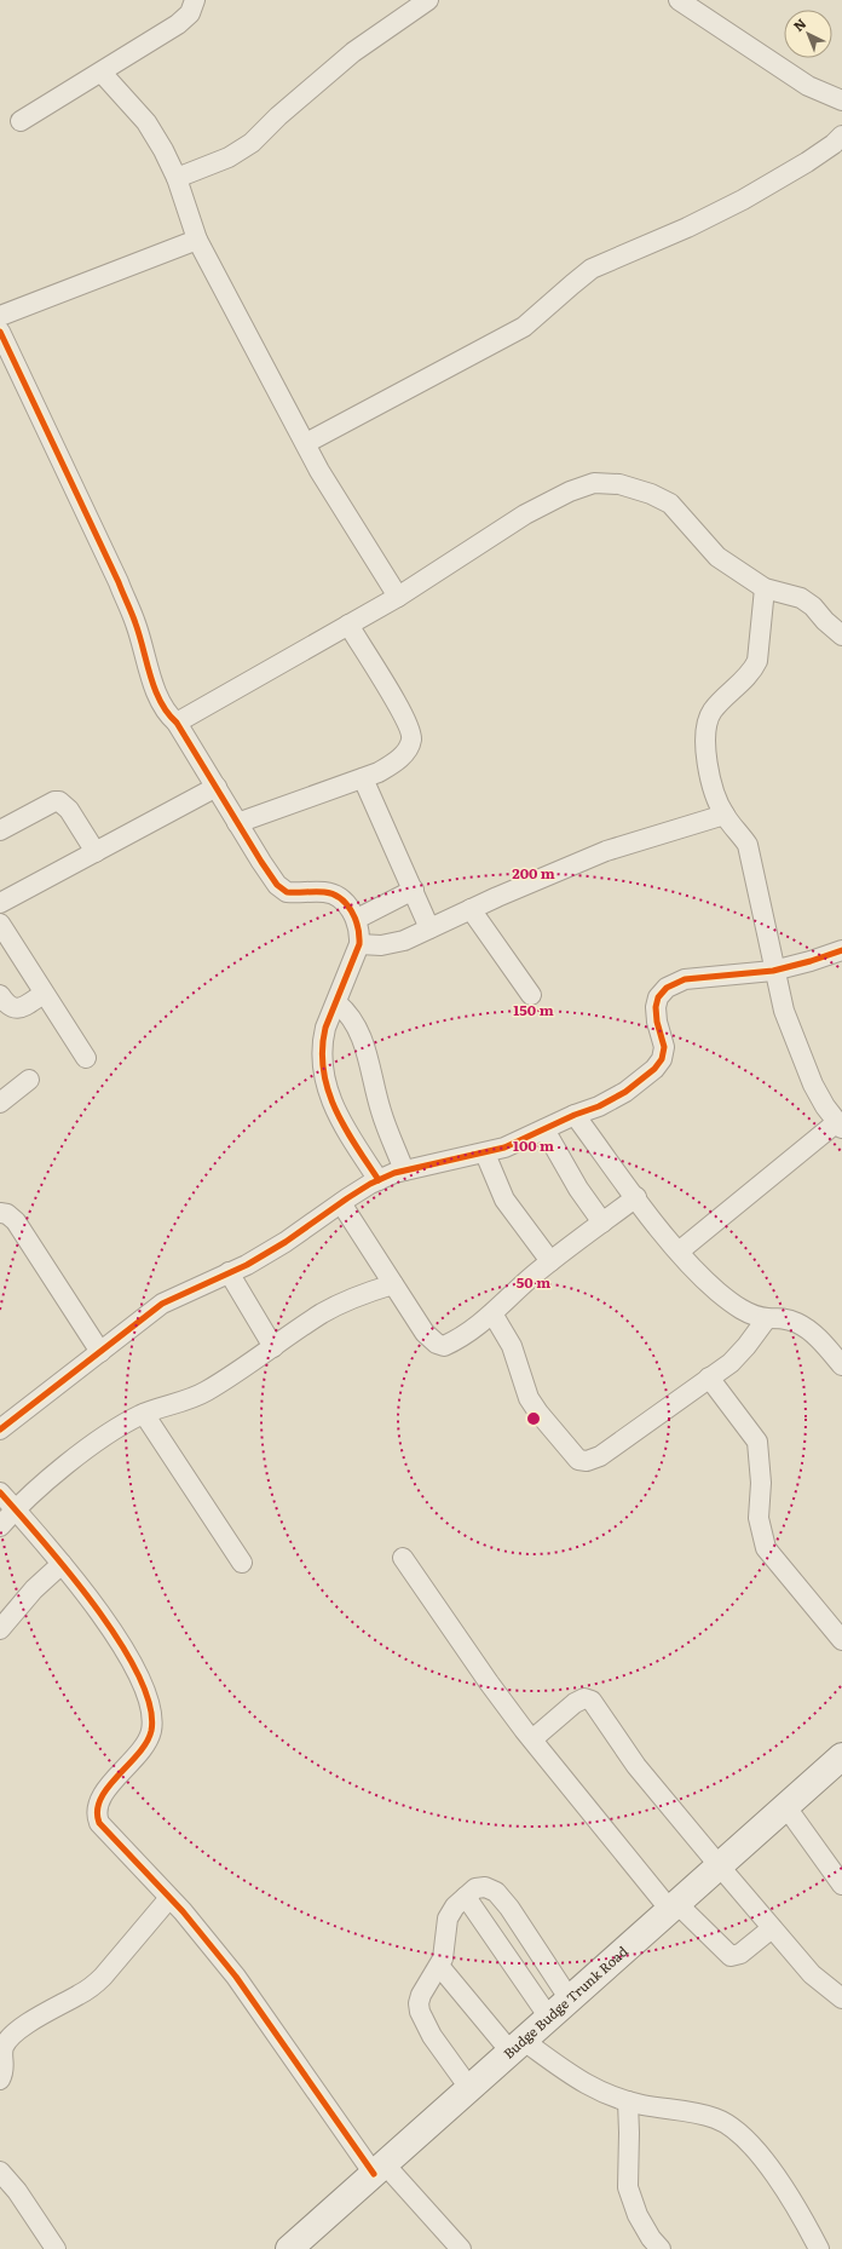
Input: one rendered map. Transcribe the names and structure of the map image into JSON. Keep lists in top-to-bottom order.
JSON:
{
  "streets": {
    "main road": ["Budge Budge Trunk Road"]
  },
  "north": "top left",
  "rings": [
    "200 m",
    "150 m",
    "100 m",
    "50 m"
  ]
}
